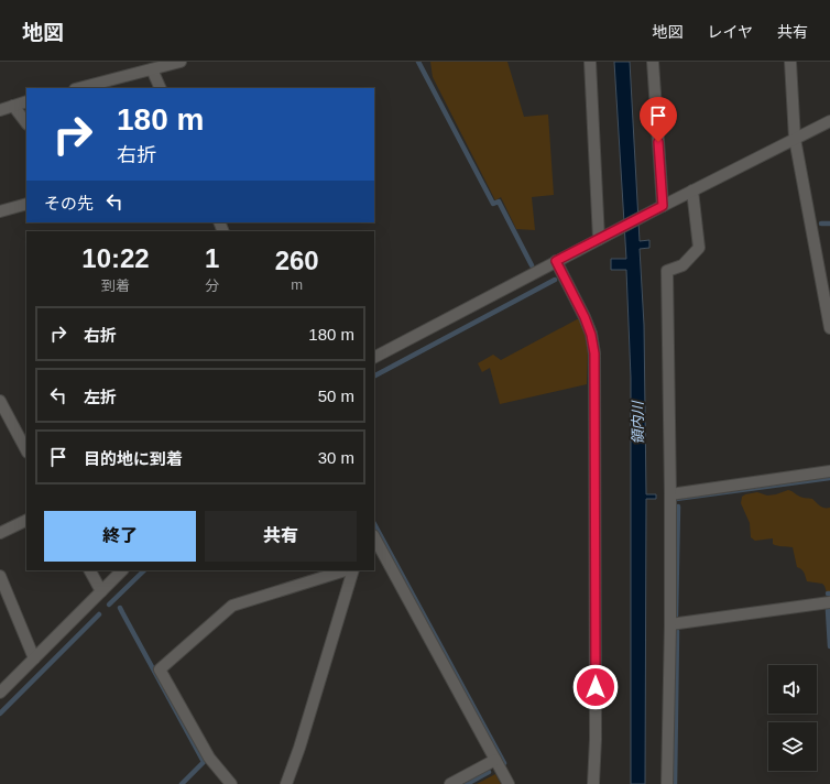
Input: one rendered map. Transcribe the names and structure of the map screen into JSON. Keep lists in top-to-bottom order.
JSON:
{
  "water": ["領内川"],
  "page": {
    "header": "地図",
    "nav": ["地図", "レイヤ", "共有"],
    "turn": ["180 m", "右折"],
    "then": "その先",
    "eta": [
      "10:22",
      "到着",
      "1",
      "分",
      "260",
      "m"
    ],
    "list": [
      {
        "name": "右折",
        "value": "180 m"
      },
      {
        "name": "左折",
        "value": "50 m"
      },
      {
        "name": "目的地に到着",
        "value": "30 m"
      }
    ],
    "buttons": ["終了", "共有"]
  }
}
